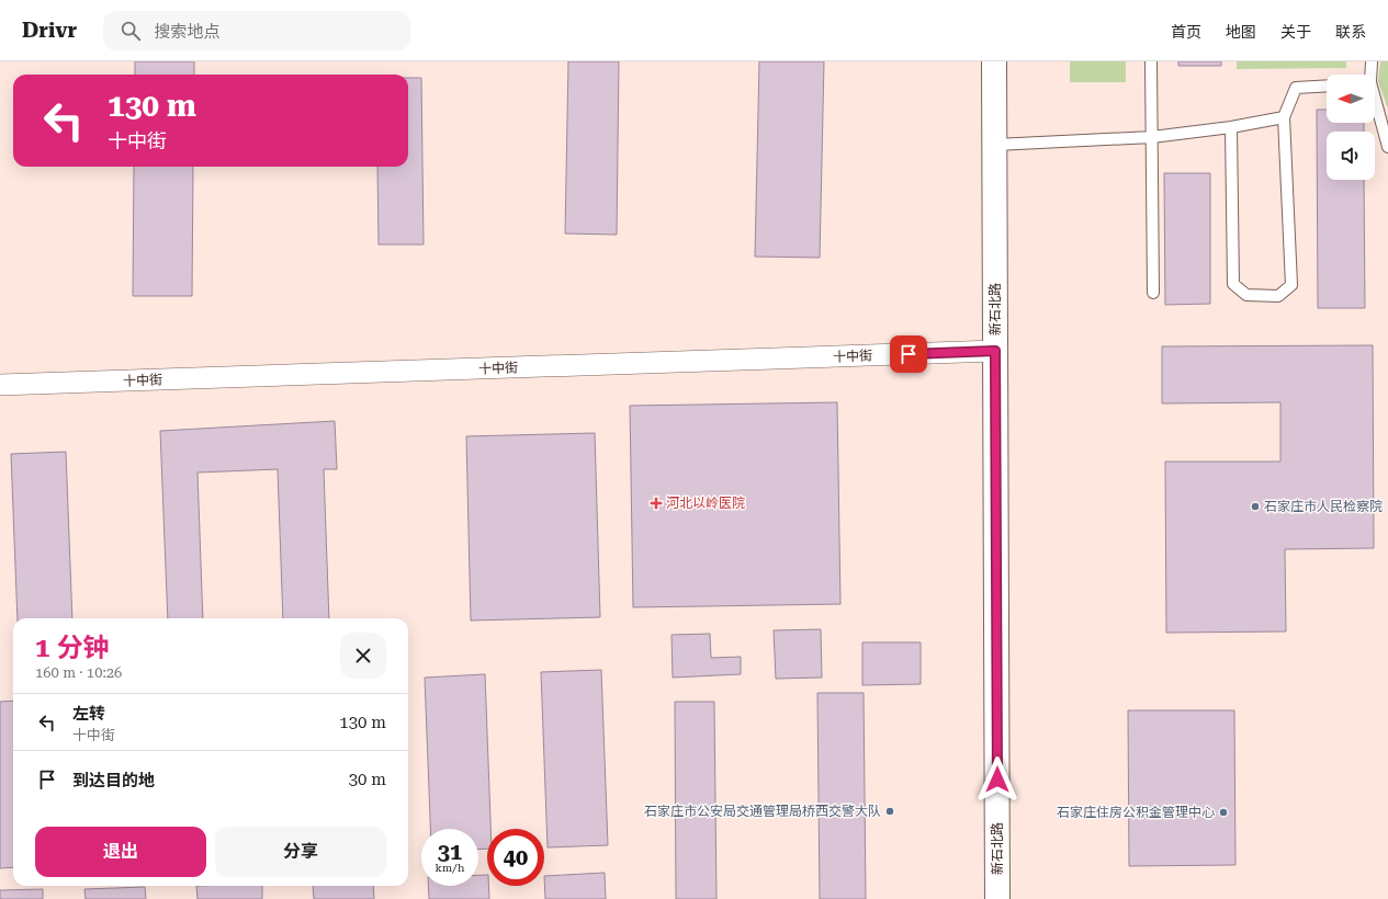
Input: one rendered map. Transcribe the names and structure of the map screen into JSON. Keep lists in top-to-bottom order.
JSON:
{
  "streets": {
    "street": ["新石北路", "十中街"]
  },
  "crossings": [
    ["新石北路", "十中街"]
  ],
  "places": {
    "health": ["河北以岭医院"],
    "other": ["石家庄市人民检察院", "石家庄市公安局交通管理局桥西交警大队", "石家庄住房公积金管理中心"]
  },
  "north": "left",
  "page": {
    "header": "Drivr",
    "search": "搜索地点",
    "nav": [
      "首页",
      "地图",
      "关于",
      "联系"
    ],
    "turn": ["130 m", "十中街"],
    "heading": ["1 分钟", "160 m · 10:26"],
    "list": [
      {
        "name": "左转",
        "note": "十中街",
        "value": "130 m"
      },
      {
        "name": "到达目的地",
        "value": "30 m"
      }
    ],
    "buttons": ["退出", "分享"],
    "speed": "31 km/h",
    "limit": "40"
  }
}
